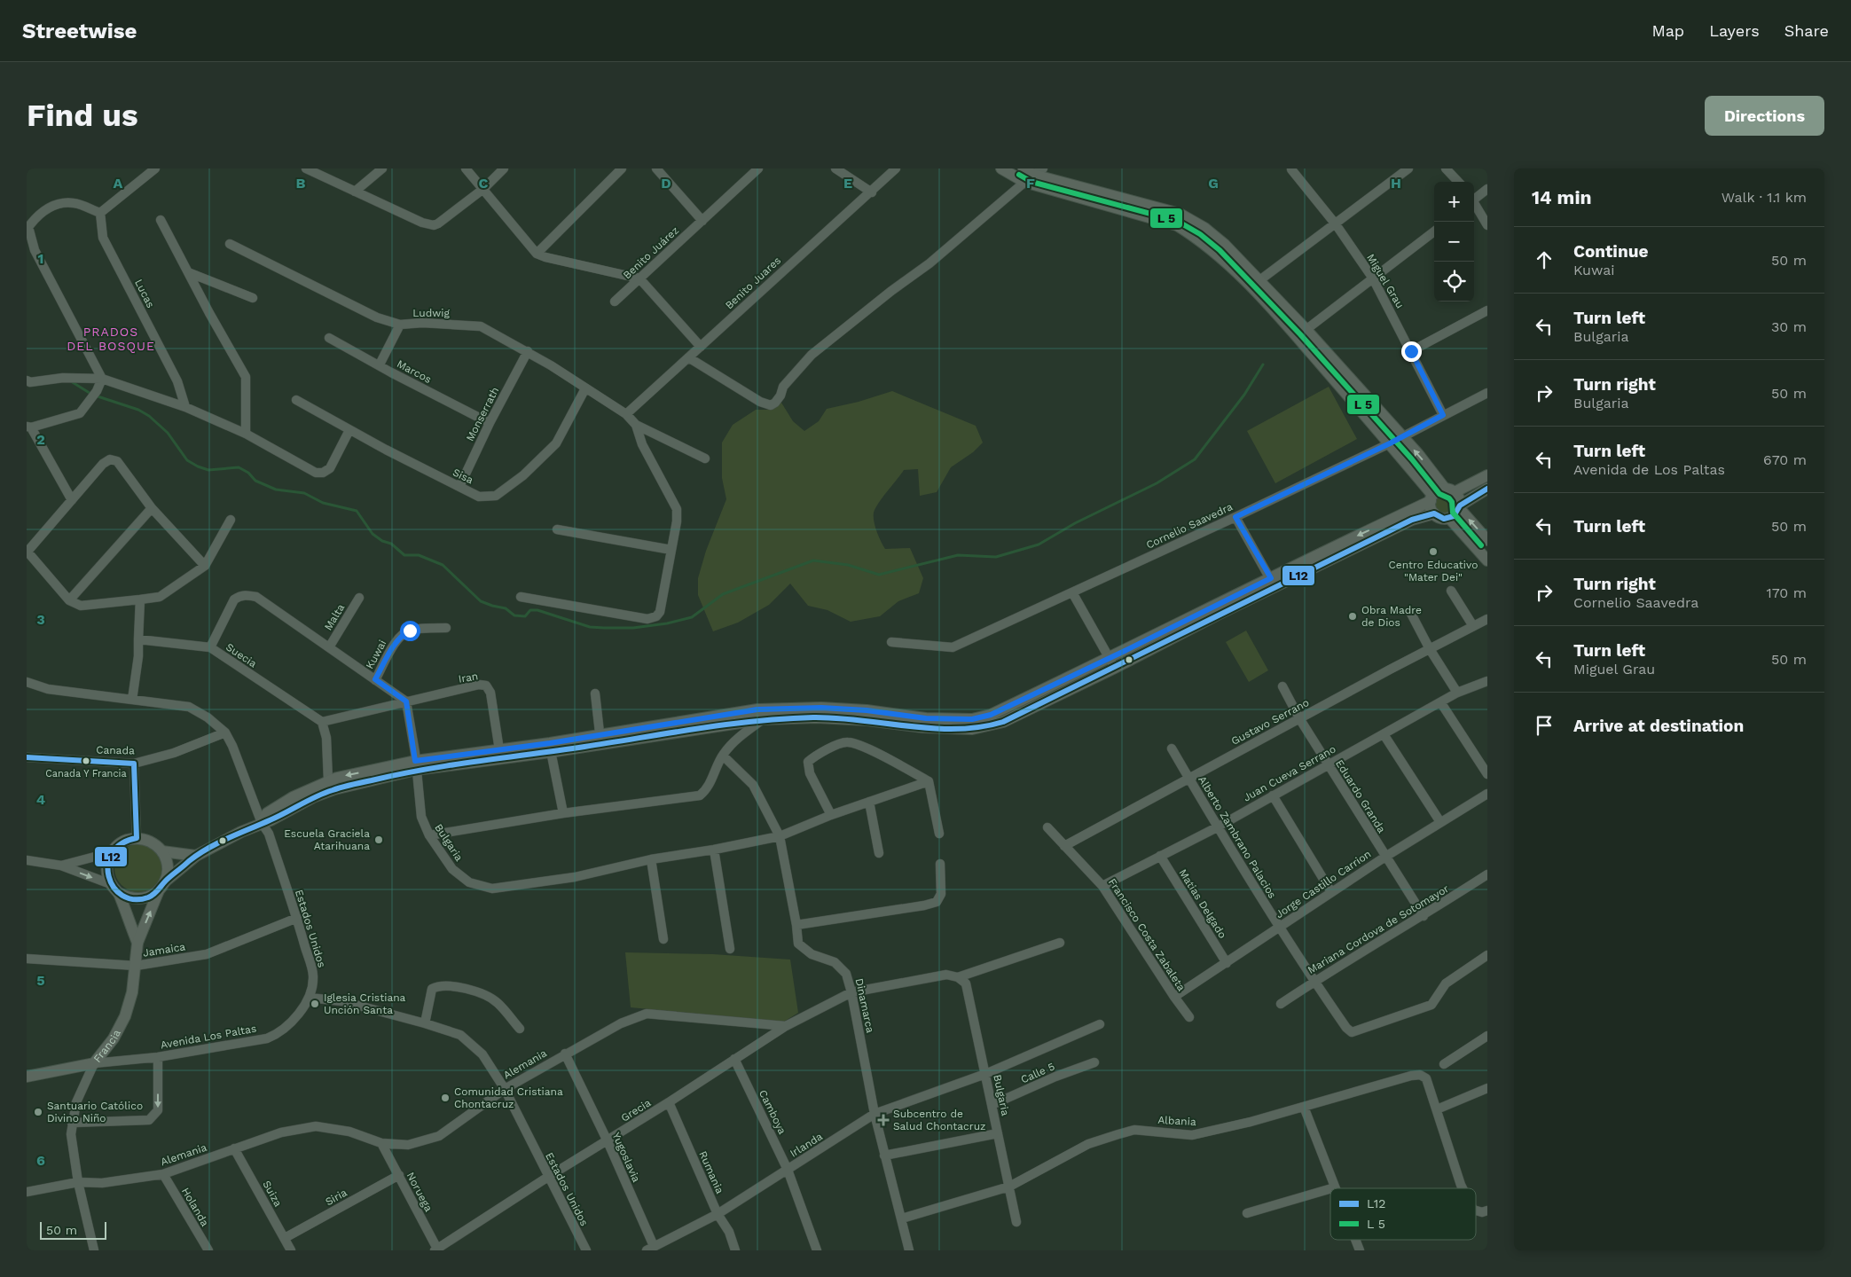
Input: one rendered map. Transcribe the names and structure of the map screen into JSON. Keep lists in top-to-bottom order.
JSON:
{
  "streets": {
    "main road": ["Francia"],
    "street": [
      "Benito Juárez",
      "Miguel Grau",
      "Benito Juares",
      "Lucas",
      "Ludwig",
      "Marcos",
      "Monserrath",
      "Sisa",
      "Cornelio Saavedra",
      "Malta",
      "Kuwai",
      "Suecia",
      "Iran",
      "Gustavo Serrano",
      "Canada",
      "Juan Cueva Serrano",
      "Eduardo Granda",
      "Alberto Zambrano Palacios",
      "Bulgaria",
      "Jorge Castillo Carrion",
      "Matias Delgado",
      "Estados Unidos",
      "Mariana Cordova de Sotomayor",
      "Francisco Costa Zabaleta",
      "Jamaica",
      "Dinamarca",
      "Avenida Los Paltas",
      "Alemania",
      "Calle 5",
      "Grecia",
      "Camboya",
      "Albania",
      "Irlanda",
      "Yugoslavia",
      "Rumania",
      "Noruega",
      "Suiza",
      "Siria",
      "Holanda"
    ]
  },
  "crossings": [
    ["Miguel Grau", "Cornelio Saavedra"],
    ["Benito Juares", "Ludwig"],
    ["Ludwig", "Monserrath"],
    ["Ludwig", "Sisa"],
    ["Marcos", "Monserrath"],
    ["Monserrath", "Sisa"],
    ["Iran", "Bulgaria"],
    ["Gustavo Serrano", "Eduardo Granda"],
    ["Gustavo Serrano", "Alberto Zambrano Palacios"],
    ["Gustavo Serrano", "Francisco Costa Zabaleta"],
    ["Canada", "Estados Unidos"],
    ["Juan Cueva Serrano", "Eduardo Granda"],
    ["Juan Cueva Serrano", "Alberto Zambrano Palacios"],
    ["Juan Cueva Serrano", "Matias Delgado"],
    ["Juan Cueva Serrano", "Francisco Costa Zabaleta"],
    ["Eduardo Granda", "Jorge Castillo Carrion"],
    ["Eduardo Granda", "Mariana Cordova de Sotomayor"],
    ["Alberto Zambrano Palacios", "Jorge Castillo Carrion"],
    ["Alberto Zambrano Palacios", "Mariana Cordova de Sotomayor"],
    ["Bulgaria", "Dinamarca"],
    ["Bulgaria", "Calle 5"],
    ["Bulgaria", "Grecia"],
    ["Bulgaria", "Albania"],
    ["Bulgaria", "Irlanda"],
    ["Jorge Castillo Carrion", "Matias Delgado"],
    ["Jorge Castillo Carrion", "Francisco Costa Zabaleta"],
    ["Estados Unidos", "Jamaica"],
    ["Estados Unidos", "Avenida Los Paltas"],
    ["Estados Unidos", "Alemania"],
    ["Estados Unidos", "Grecia"],
    ["Jamaica", "Francia"],
    ["Dinamarca", "Grecia"],
    ["Dinamarca", "Albania"],
    ["Dinamarca", "Irlanda"],
    ["Avenida Los Paltas", "Francia"],
    ["Francia", "Alemania"],
    ["Alemania", "Grecia"],
    ["Alemania", "Yugoslavia"],
    ["Alemania", "Noruega"],
    ["Alemania", "Suiza"],
    ["Alemania", "Holanda"],
    ["Grecia", "Camboya"],
    ["Grecia", "Yugoslavia"],
    ["Grecia", "Rumania"],
    ["Grecia", "Noruega"],
    ["Camboya", "Irlanda"],
    ["Irlanda", "Yugoslavia"],
    ["Irlanda", "Rumania"],
    ["Noruega", "Siria"],
    ["Suiza", "Siria"]
  ],
  "districts": ["PRADOS DEL BOSQUE"],
  "places": {
    "other": [
      "Centro Educativo \"Mater Dei\"",
      "Obra Madre de Dios",
      "Canada Y Francia",
      "Escuela Graciela Atarihuana",
      "Iglesia Cristiana Unción Santa",
      "Comunidad Cristiana Chontacruz",
      "Santuario Católico Divino Niño"
    ],
    "health": ["Subcentro de Salud Chontacruz"]
  },
  "lines": ["transit line L12"],
  "legend": ["L12", "L 5"],
  "scale_bar": "50 m",
  "page": {
    "header": "Streetwise",
    "nav": ["Map", "Layers", "Share"],
    "buttons": "Directions",
    "title": "Find us",
    "heading": ["14 min", "Walk · 1.1 km"],
    "map_buttons": ["+", "−"],
    "list": [
      ["Continue", "Kuwai", "50 m"],
      ["Turn left", "Bulgaria", "30 m"],
      ["Turn right", "Bulgaria", "50 m"],
      ["Turn left", "Avenida de Los Paltas", "670 m"],
      ["Turn left", "50 m"],
      ["Turn right", "Cornelio Saavedra", "170 m"],
      ["Turn left", "Miguel Grau", "50 m"],
      "Arrive at destination"
    ],
    "scale": "50 m"
  },
  "grid": {
    "columns": [
      "A",
      "B",
      "C",
      "D",
      "E",
      "F",
      "G",
      "H"
    ],
    "rows": [
      "1",
      "2",
      "3",
      "4",
      "5",
      "6"
    ]
  }
}
